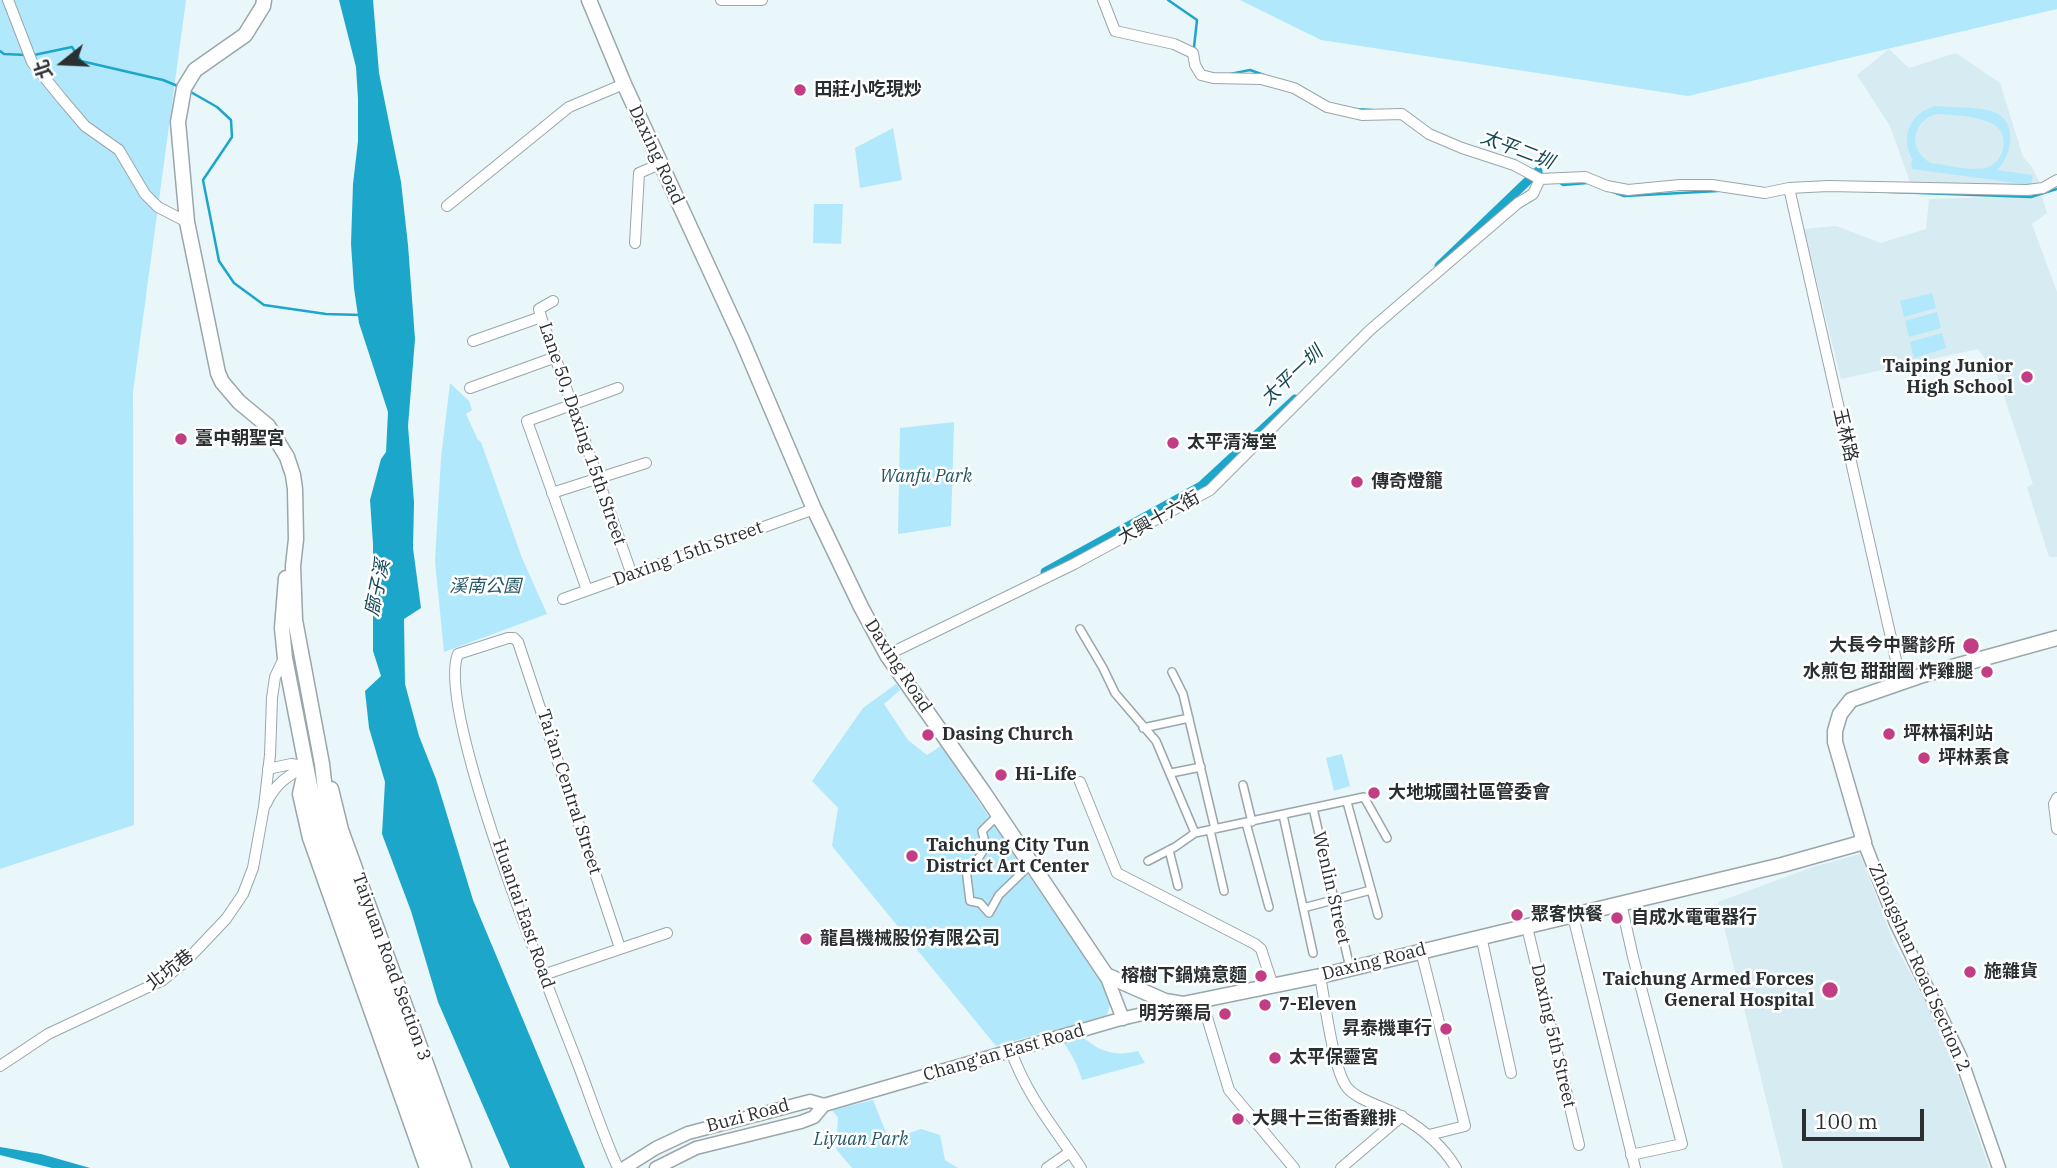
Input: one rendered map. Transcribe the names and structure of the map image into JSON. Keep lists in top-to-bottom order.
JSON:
{
  "streets": {
    "main road": ["Daxing Road", "Taiyuan Road Section 3", "Zhongshan Road Section 2"],
    "street": [
      "Lane 50, Daxing 15th Street",
      "玉林路",
      "大興十六街",
      "Daxing 15th Street",
      "Tai’an Central Street",
      "Wenlin Street",
      "Huantai East Road",
      "北坑巷",
      "Daxing 5th Street",
      "Chang’an East Road",
      "Buzi Road"
    ]
  },
  "crossings": [
    ["Daxing Road", "大興十六街"],
    ["Daxing Road", "Daxing 15th Street"],
    ["Daxing Road", "Wenlin Street"],
    ["Daxing Road", "Zhongshan Road Section 2"],
    ["Daxing Road", "Daxing 5th Street"],
    ["Daxing Road", "Chang’an East Road"],
    ["Lane 50, Daxing 15th Street", "Daxing 15th Street"],
    ["玉林路", "Zhongshan Road Section 2"],
    ["Tai’an Central Street", "Huantai East Road"],
    ["Taiyuan Road Section 3", "北坑巷"],
    ["Chang’an East Road", "Buzi Road"]
  ],
  "water": ["太平二圳", "太平一圳", "廍子溪"],
  "parks": ["Wanfu Park", "溪南公園", "Liyuan Park"],
  "places": [
    "田莊小吃現炒",
    "Taiping Junior High School",
    "臺中朝聖宮",
    "太平清海堂",
    "傳奇燈籠",
    "大長今中醫診所",
    "水煎包 甜甜圈 炸雞腿",
    "坪林福利站",
    "Dasing Church",
    "坪林素食",
    "Hi-Life",
    "大地城國社區管委會",
    "Taichung City Tun District Art Center",
    "聚客快餐",
    "自成水電電器行",
    "龍昌機械股份有限公司",
    "施雜貨",
    "榕樹下鍋燒意麵",
    "Taichung Armed Forces General Hospital",
    "7-Eleven",
    "明芳藥局",
    "昇泰機車行",
    "太平保靈宮",
    "大興十三街香雞排"
  ],
  "scale_bar": "100 m",
  "north": "left"
}
